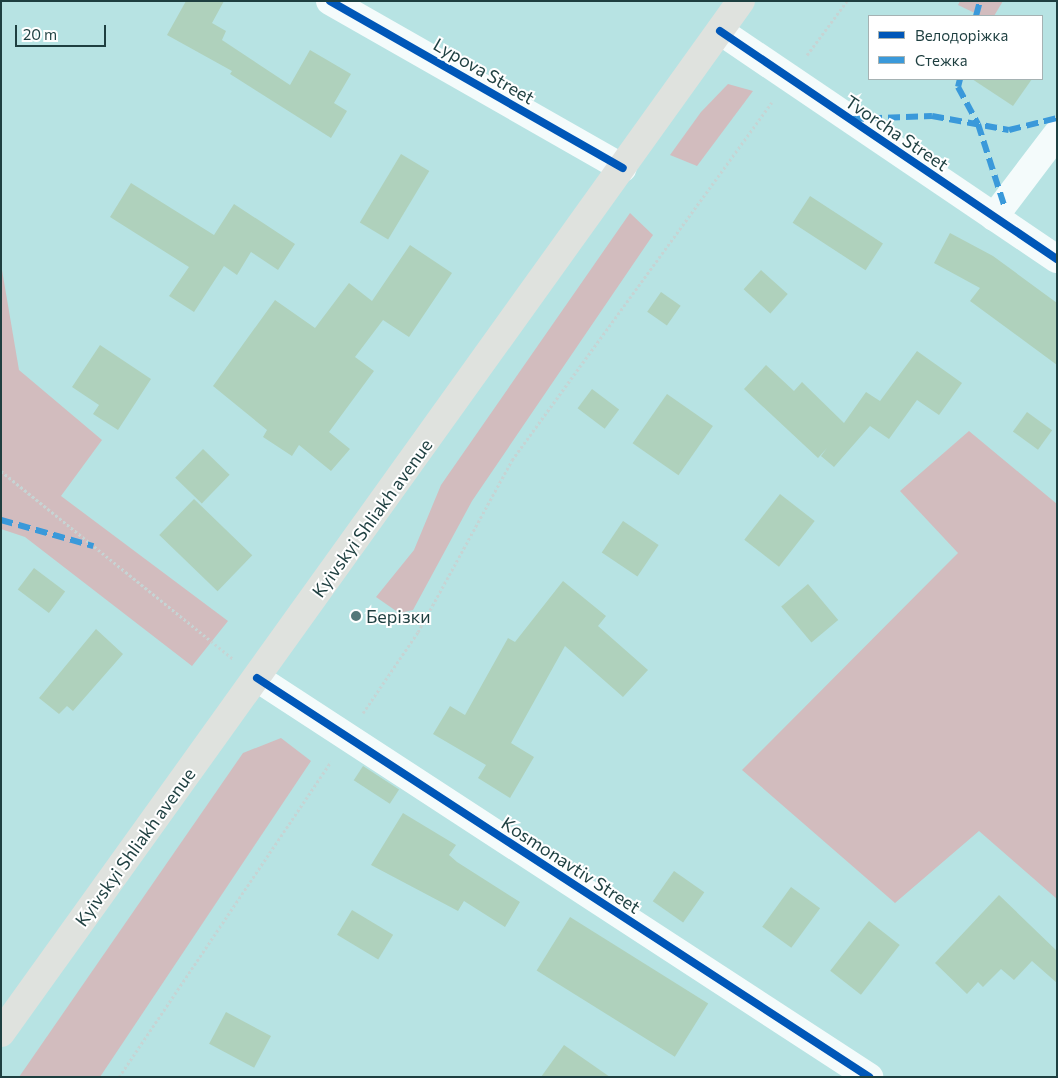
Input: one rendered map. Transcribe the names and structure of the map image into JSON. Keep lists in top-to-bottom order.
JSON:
{
  "streets": {
    "main road": ["Kyivskyi Shliakh avenue"],
    "street": ["Lypova Street", "Tvorcha Street", "Kosmonavtiv Street"]
  },
  "crossings": [
    ["Lypova Street", "Kyivskyi Shliakh avenue"],
    ["Tvorcha Street", "Kyivskyi Shliakh avenue"],
    ["Kyivskyi Shliakh avenue", "Kosmonavtiv Street"]
  ],
  "places": ["Берізки"],
  "legend": ["Велодоріжка", "Стежка"],
  "scale_bar": "20 m"
}
